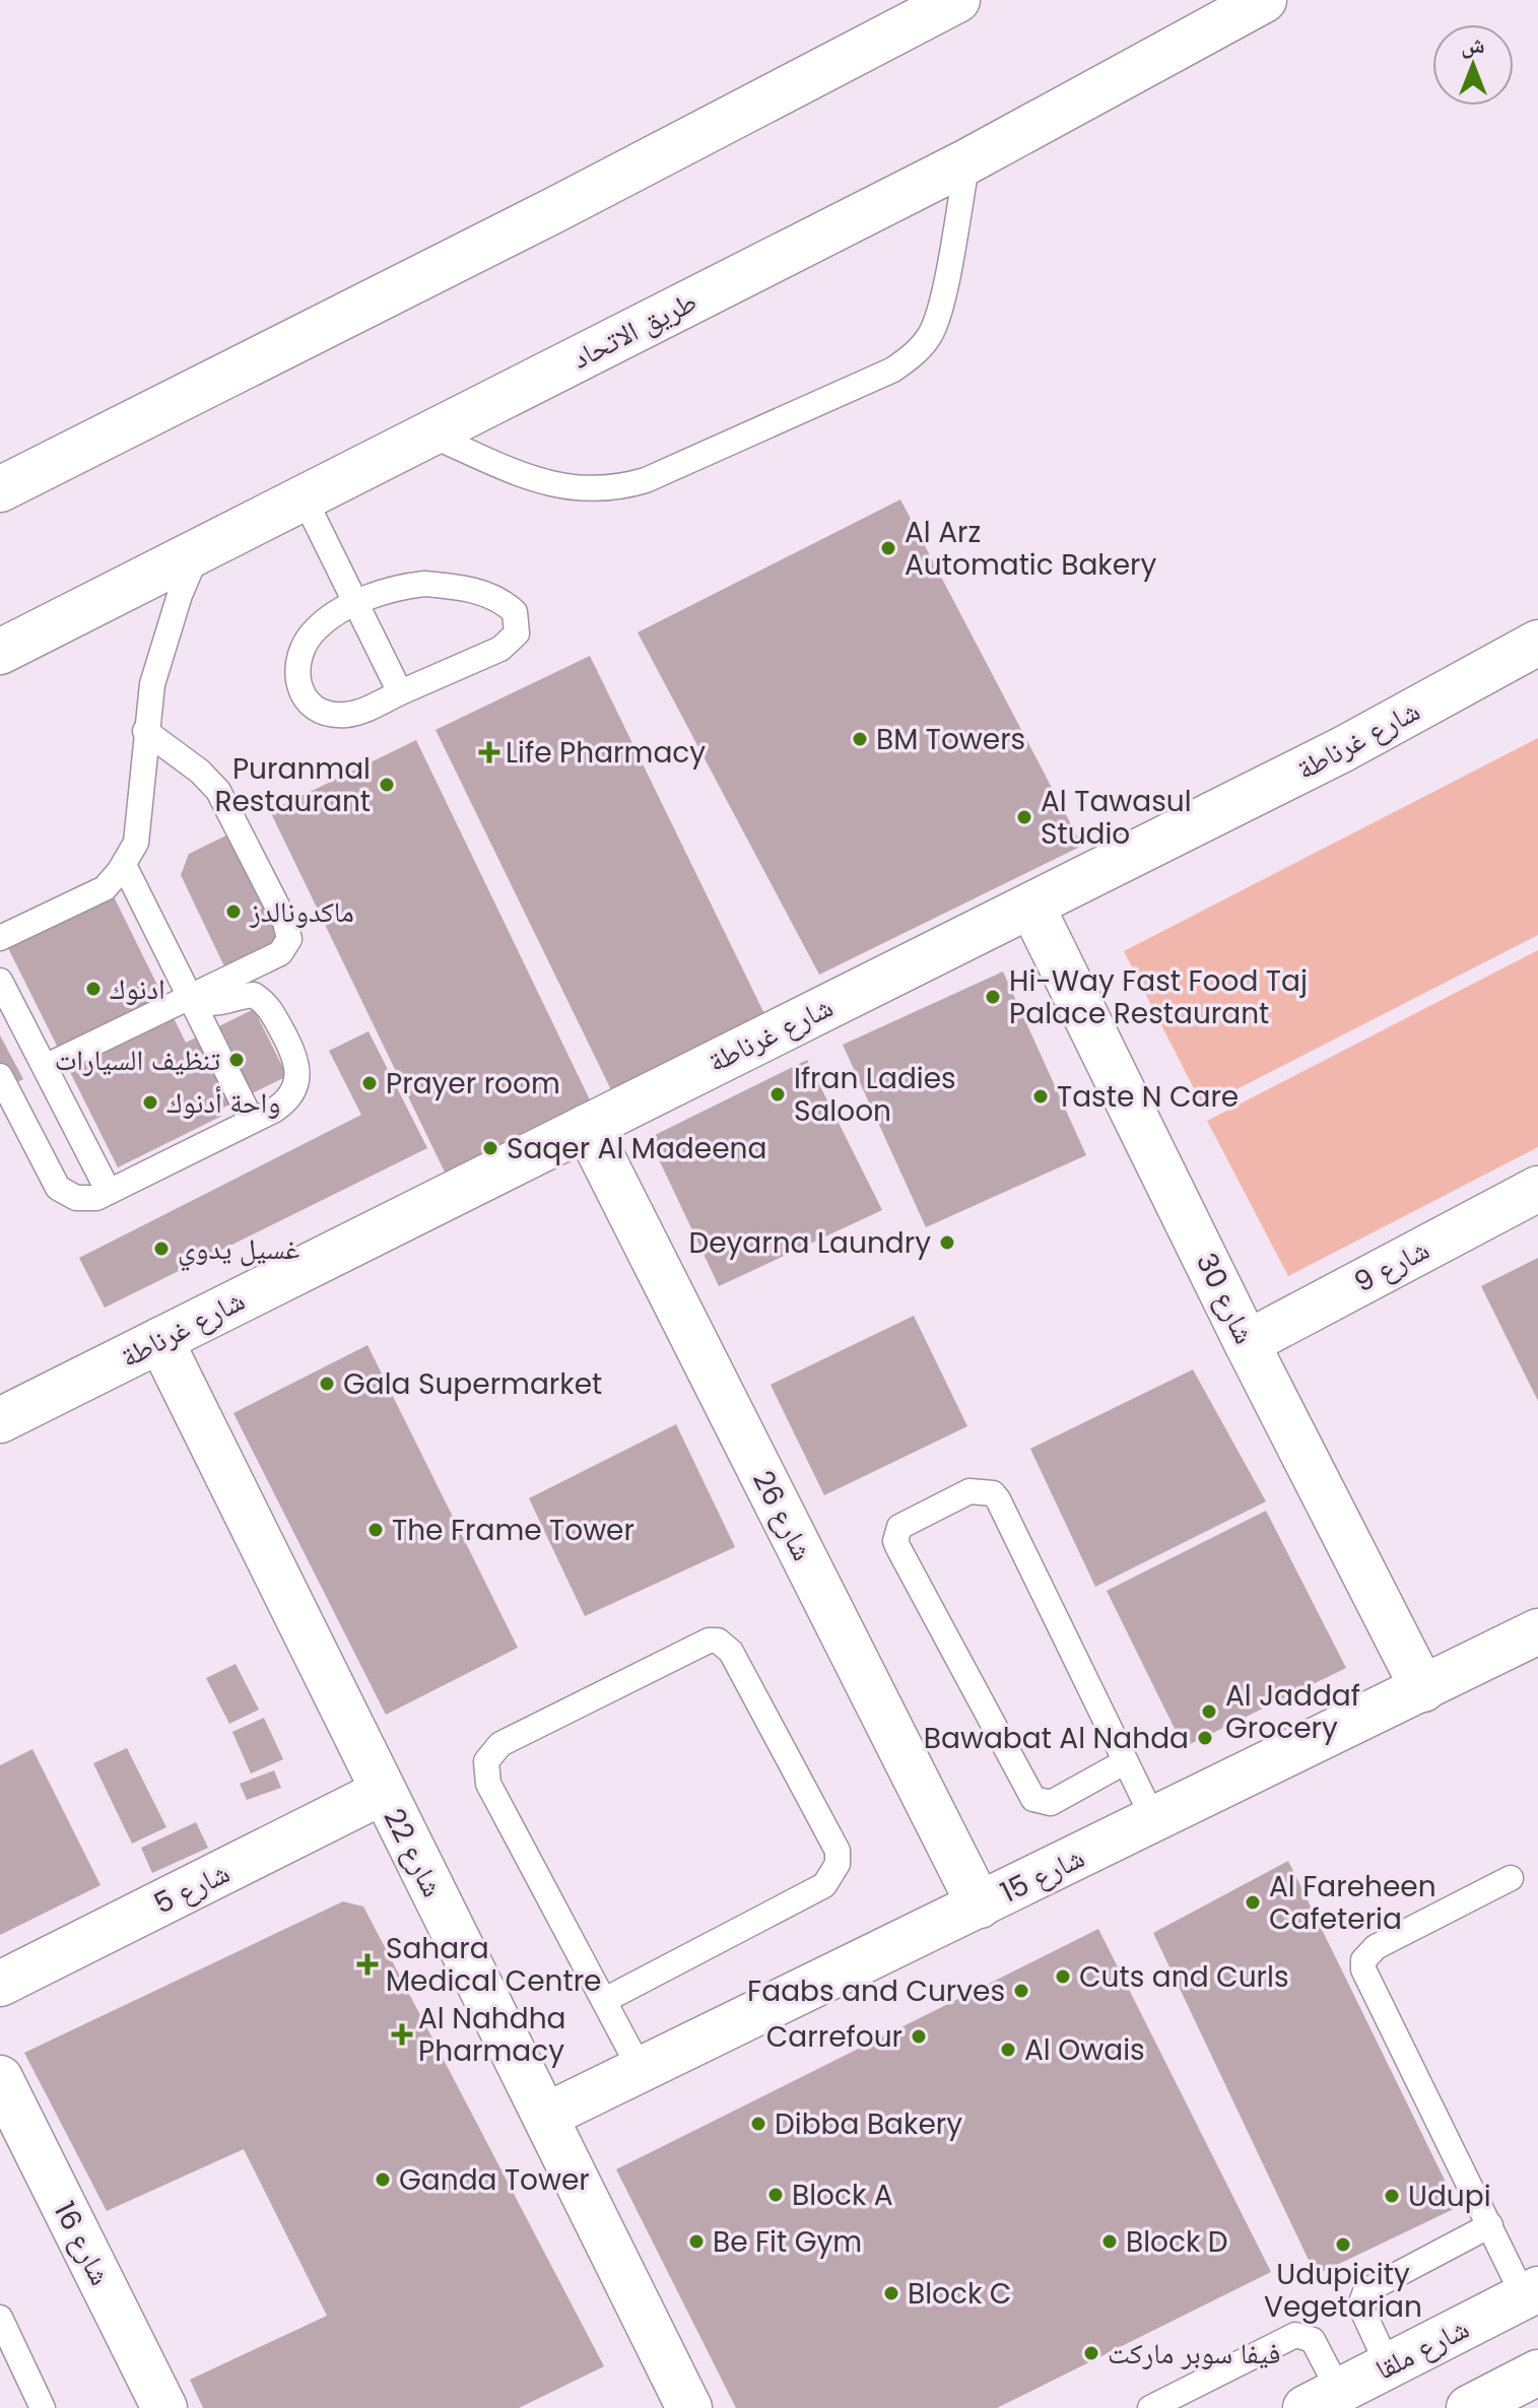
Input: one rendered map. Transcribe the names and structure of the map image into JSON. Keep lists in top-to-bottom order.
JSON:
{
  "streets": {
    "main road": [
      "طريق الاتحاد",
      "شارع غرناطة",
      "شارع 9",
      "شارع 30",
      "شارع 26",
      "شارع 22",
      "شارع 15",
      "شارع 5",
      "شارع 16",
      "شارع ملقا"
    ]
  },
  "crossings": [
    ["شارع غرناطة", "شارع 30"],
    ["شارع غرناطة", "شارع 26"],
    ["شارع غرناطة", "شارع 22"],
    ["شارع 9", "شارع 30"],
    ["شارع 30", "شارع 15"],
    ["شارع 26", "شارع 15"],
    ["شارع 22", "شارع 15"],
    ["شارع 22", "شارع 5"]
  ],
  "places": {
    "other": [
      "Al Arz Automatic Bakery",
      "BM Towers",
      "Puranmal Restaurant",
      "Al Tawasul Studio",
      "ماكدونالدز",
      "ادنوك",
      "Hi-Way Fast Food Taj Palace Restaurant",
      "تنظيف السيارات",
      "Prayer room",
      "Ifran Ladies Saloon",
      "Taste N Care",
      "واحة أدنوك",
      "Saqer Al Madeena",
      "Deyarna Laundry",
      "غسيل يدوي",
      "Gala Supermarket",
      "The Frame Tower",
      "Al Jaddaf Grocery",
      "Bawabat Al Nahda",
      "Al Fareheen Cafeteria",
      "Cuts and Curls",
      "Faabs and Curves",
      "Carrefour",
      "Al Owais",
      "Dibba Bakery",
      "Ganda Tower",
      "Block A",
      "Udupi",
      "Be Fit Gym",
      "Block D",
      "Udupicity Vegetarian",
      "Block C",
      "فيفا سوبر ماركت"
    ],
    "health": ["Life Pharmacy", "Sahara Medical Centre", "Al Nahdha Pharmacy"]
  },
  "north": "top"
}
